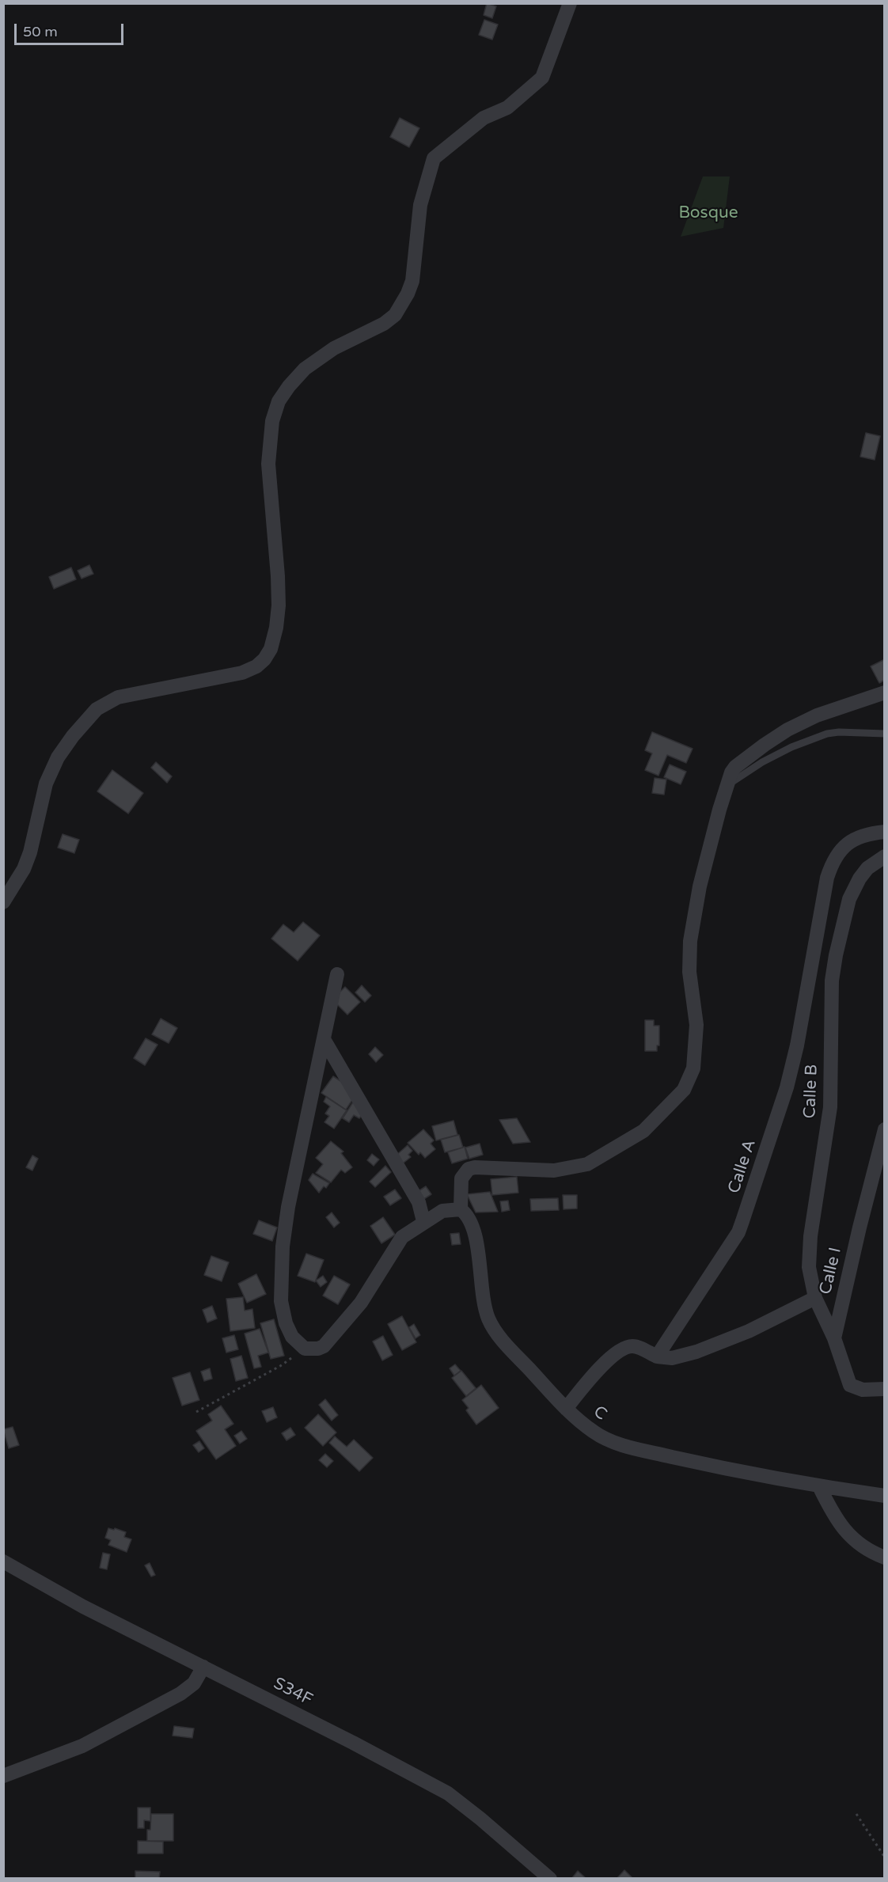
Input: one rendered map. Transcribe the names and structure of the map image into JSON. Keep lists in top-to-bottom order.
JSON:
{
  "streets": {
    "street": [
      "Calle B",
      "Calle A",
      "Calle I",
      "C",
      "S34F"
    ]
  },
  "crossings": [
    ["Calle B", "Calle I"]
  ],
  "parks": ["Bosque"],
  "scale_bar": "50 m"
}
